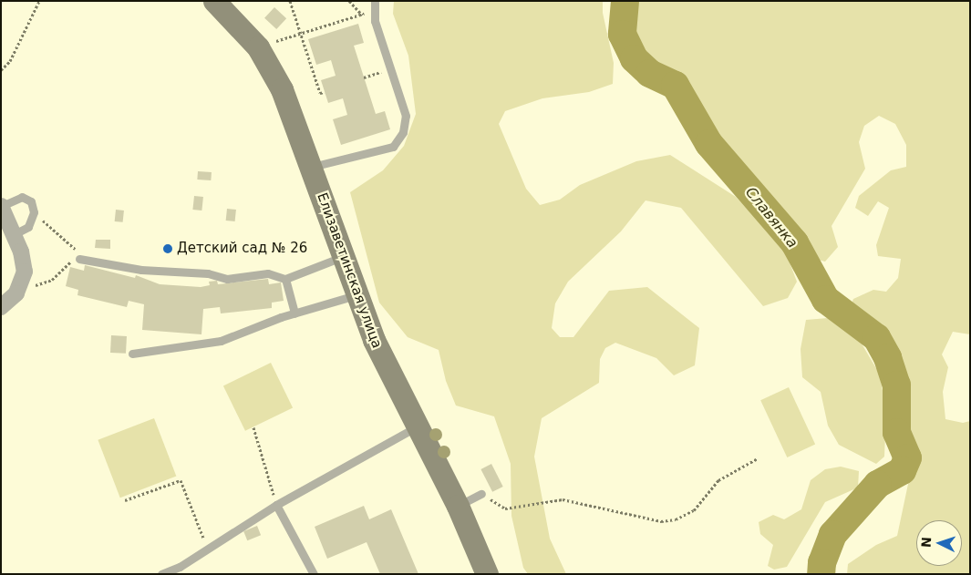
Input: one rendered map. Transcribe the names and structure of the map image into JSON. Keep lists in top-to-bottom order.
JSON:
{
  "streets": {
    "street": ["Елизаветинская улица"]
  },
  "water": ["Славянка"],
  "places": ["Детский сад № 26"],
  "north": "left"
}
